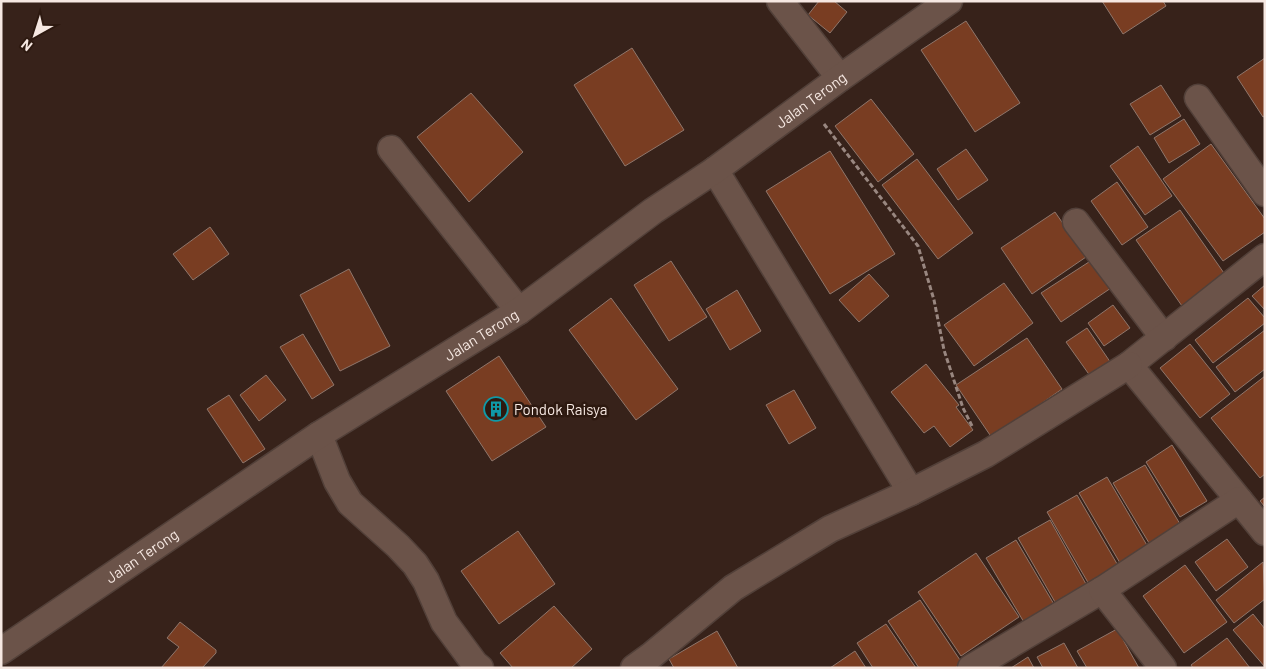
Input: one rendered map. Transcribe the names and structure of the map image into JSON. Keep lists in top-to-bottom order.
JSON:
{
  "streets": {
    "street": ["Jalan Terong"]
  },
  "places": {
    "building": ["Pondok Raisya"]
  },
  "north": "bottom left"
}
